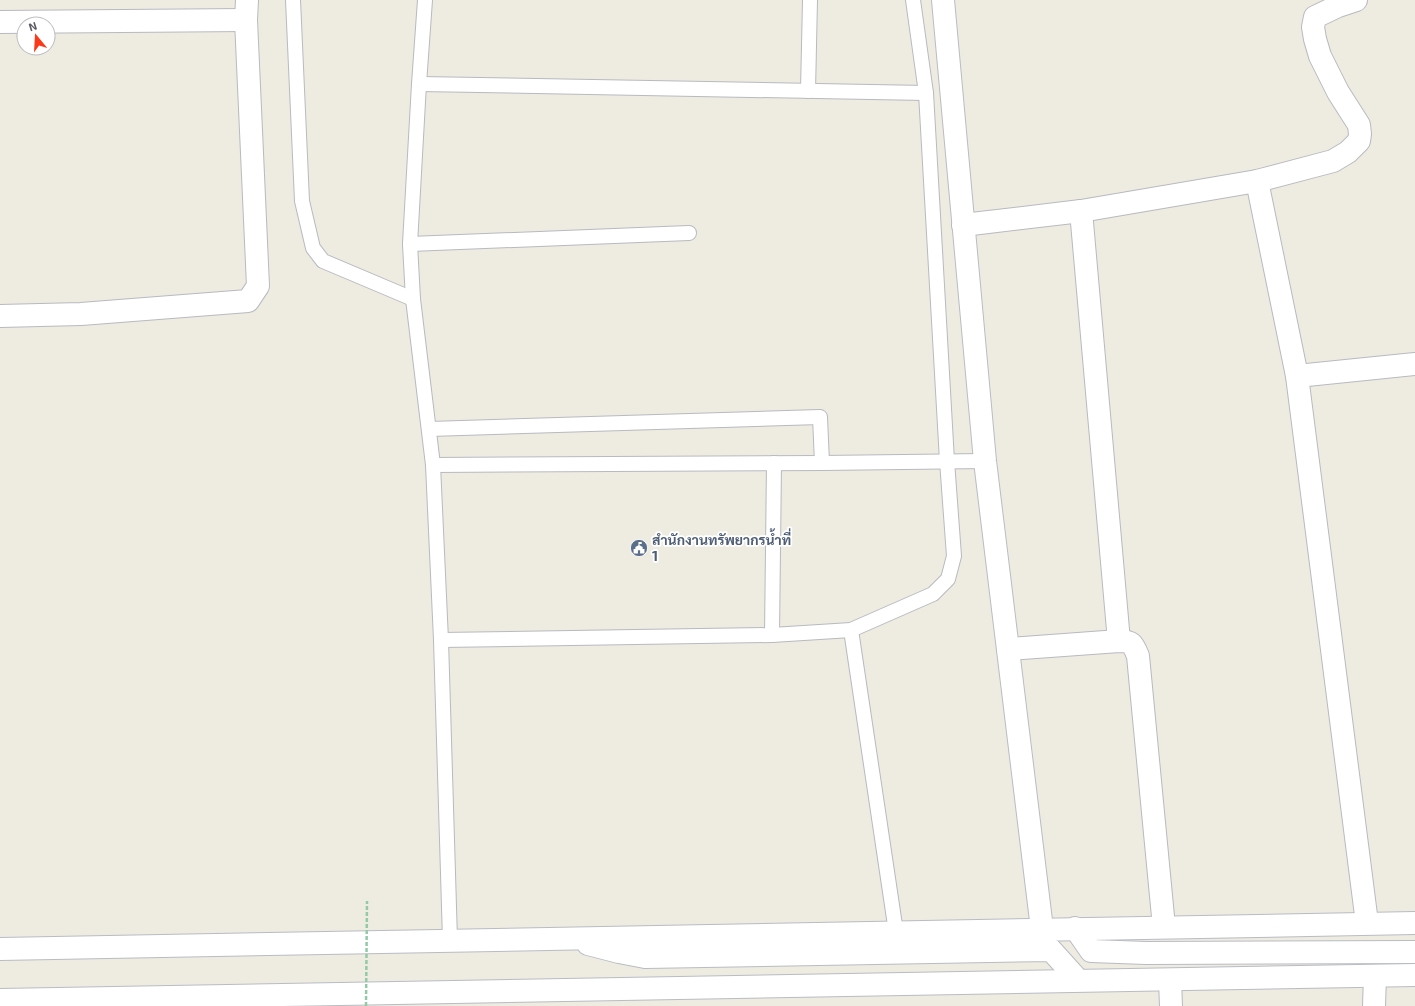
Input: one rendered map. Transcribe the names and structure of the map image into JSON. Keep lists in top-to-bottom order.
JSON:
{
  "places": {
    "public building": ["สำนักงานทรัพยากรน้ำที่ 1"]
  },
  "north": "top"
}
